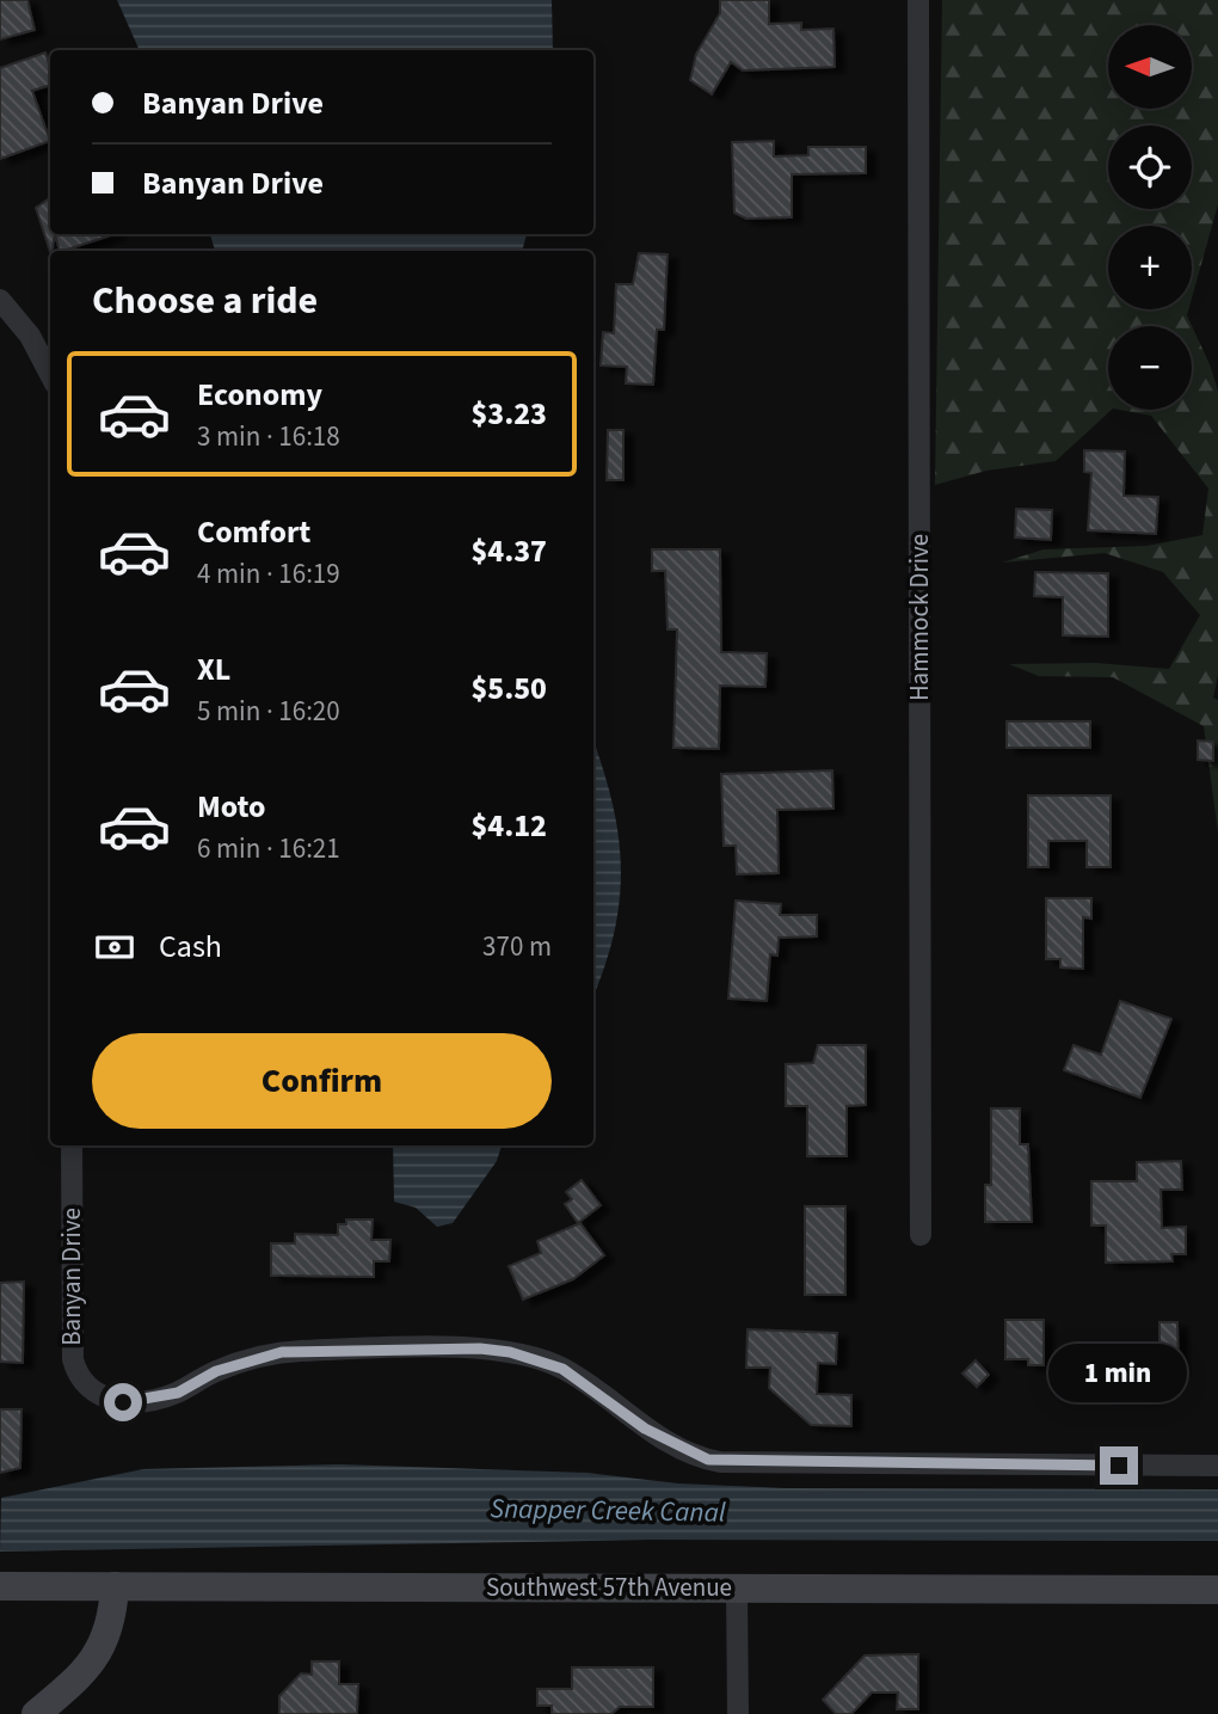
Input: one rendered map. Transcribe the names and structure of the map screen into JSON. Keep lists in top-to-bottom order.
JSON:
{
  "streets": {
    "main road": ["Southwest 57th Avenue"],
    "street": ["Hammock Drive", "Banyan Drive"]
  },
  "water": ["Snapper Creek Canal"],
  "north": "left",
  "page": {
    "map_buttons": ["+", "−"],
    "banner": ["Banyan Drive", "Banyan Drive"],
    "heading": "Choose a ride",
    "list": [
      {
        "name": "Economy",
        "note": "3 min · 16:18",
        "value": "$3.23"
      },
      {
        "name": "Comfort",
        "note": "4 min · 16:19",
        "value": "$4.37"
      },
      {
        "name": "XL",
        "note": "5 min · 16:20",
        "value": "$5.50"
      },
      {
        "name": "Moto",
        "note": "6 min · 16:21",
        "value": "$4.12"
      }
    ],
    "pay": ["Cash", "370 m"],
    "buttons": "Confirm",
    "bubble": "1 min"
  }
}
